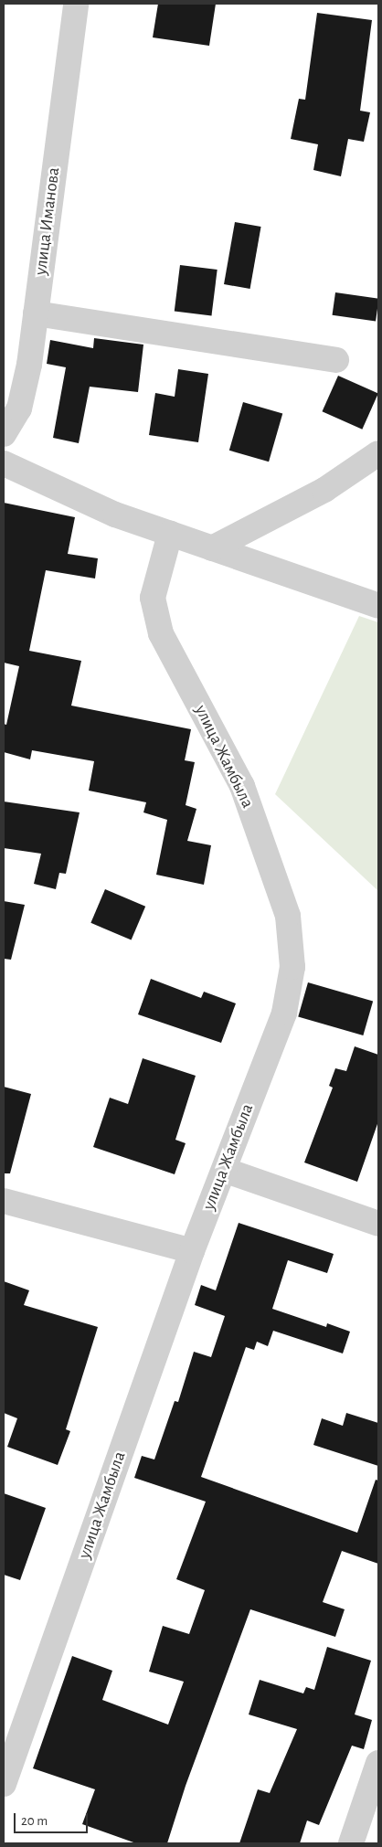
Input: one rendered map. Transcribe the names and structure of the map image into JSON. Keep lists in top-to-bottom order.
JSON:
{
  "streets": {
    "street": ["улица Иманова", "улица Жамбыла"]
  },
  "scale_bar": "20 m"
}
